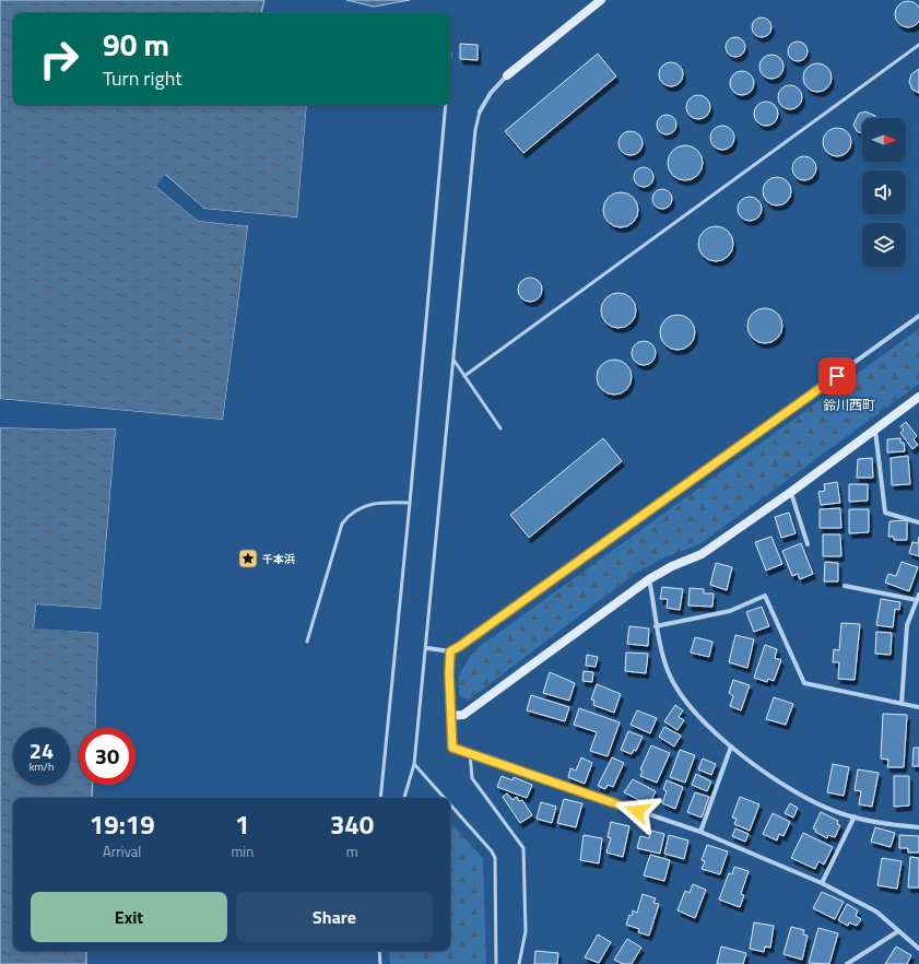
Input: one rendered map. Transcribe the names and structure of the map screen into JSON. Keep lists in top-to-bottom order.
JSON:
{
  "districts": ["鈴川西町"],
  "places": {
    "place": ["千本浜"]
  },
  "north": "right",
  "page": {
    "turn": ["90 m", "Turn right"],
    "speed": "24 km/h",
    "limit": "30",
    "eta": [
      "19:19",
      "Arrival",
      "1",
      "min",
      "340",
      "m"
    ],
    "buttons": ["Exit", "Share"]
  }
}
